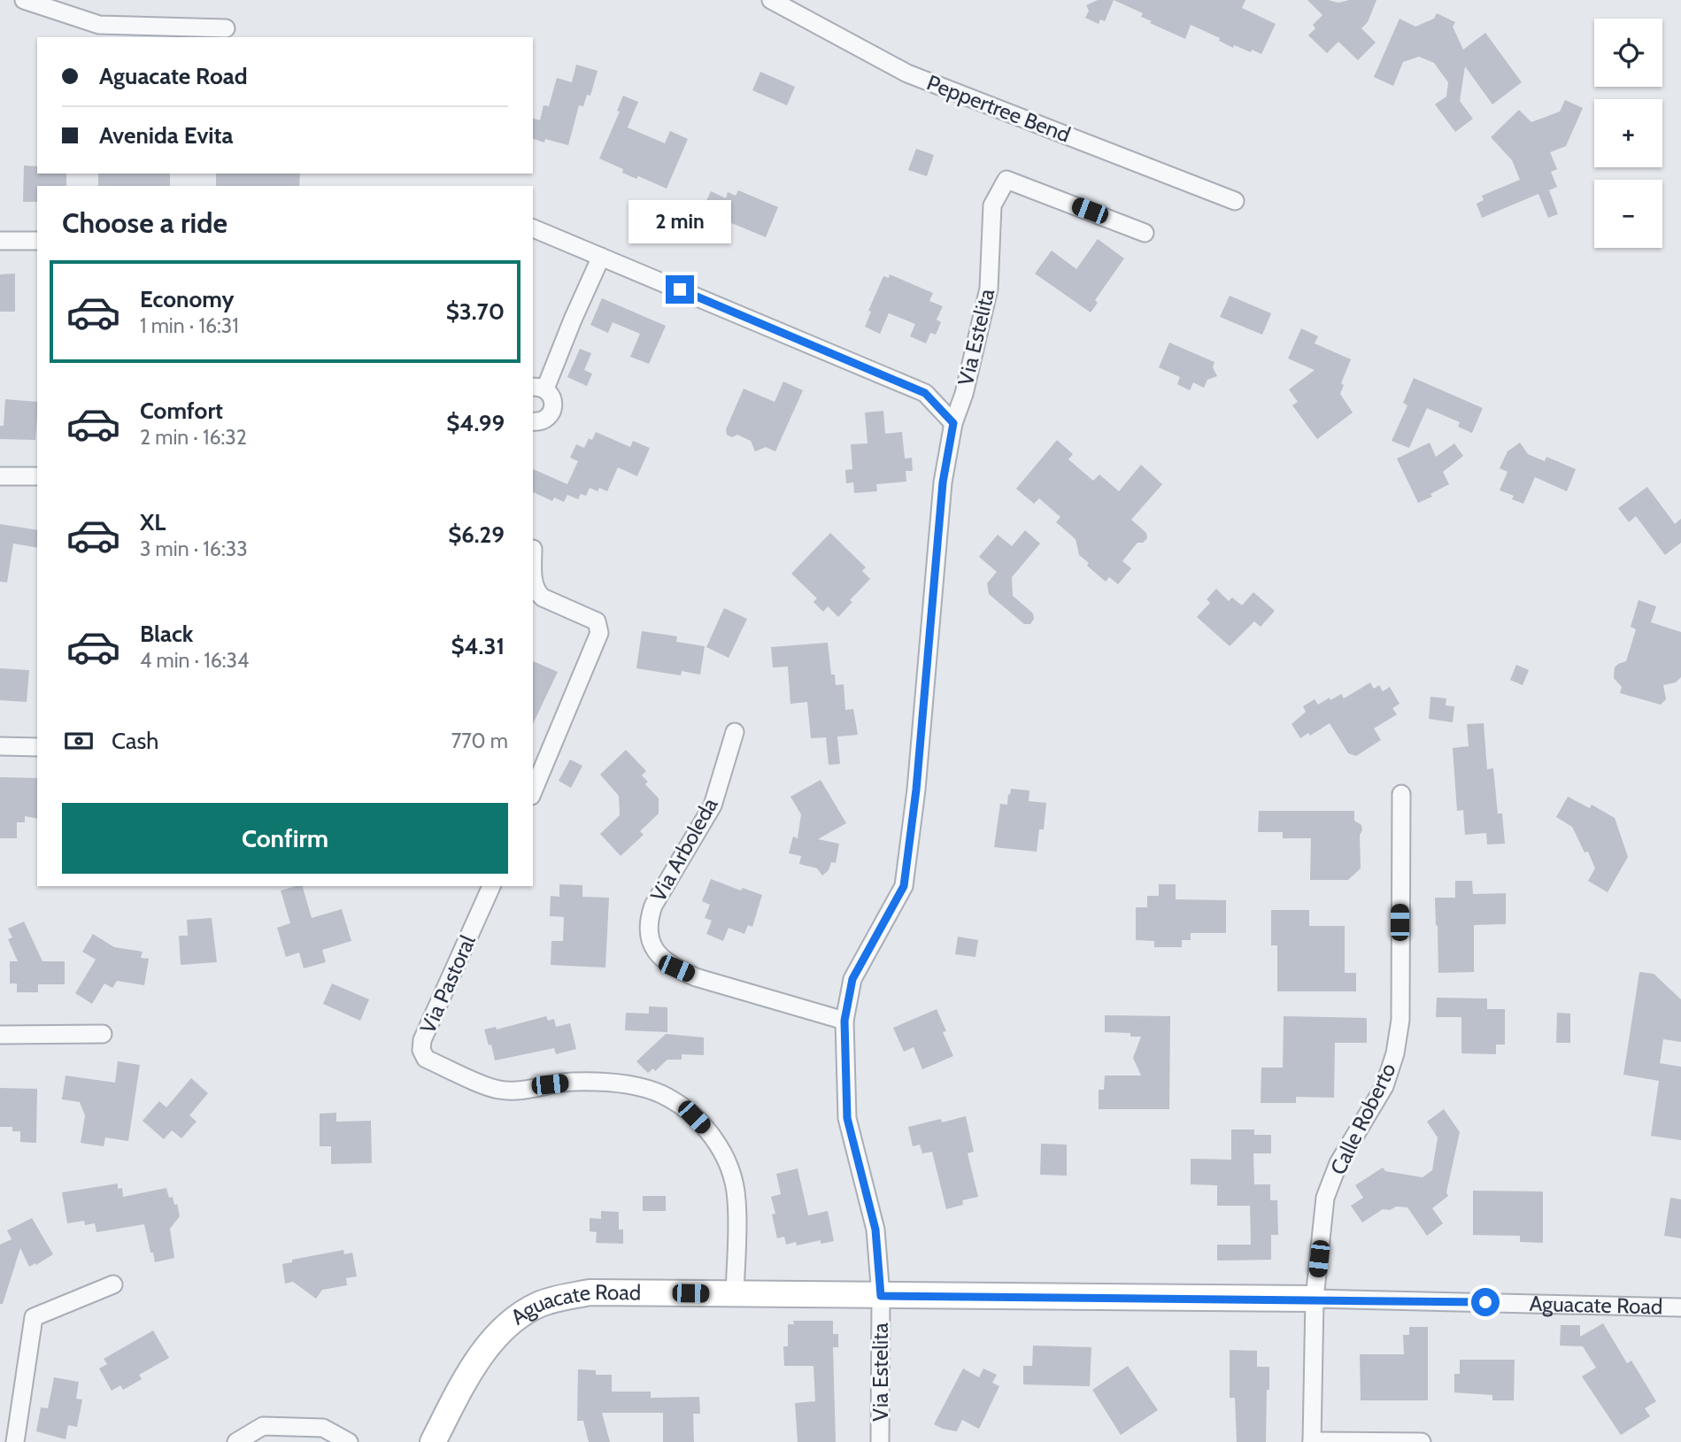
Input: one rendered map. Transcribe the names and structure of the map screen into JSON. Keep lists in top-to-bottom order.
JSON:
{
  "streets": {
    "street": [
      "Peppertree Bend",
      "Via Estelita",
      "Via Arboleda",
      "Via Pastoral",
      "Calle Roberto",
      "Aguacate Road"
    ]
  },
  "crossings": [
    ["Via Estelita", "Via Arboleda"],
    ["Via Estelita", "Aguacate Road"],
    ["Via Pastoral", "Aguacate Road"],
    ["Calle Roberto", "Aguacate Road"]
  ],
  "page": {
    "map_buttons": ["+", "−"],
    "banner": ["Aguacate Road", "Avenida Evita"],
    "heading": "Choose a ride",
    "bubble": "2 min",
    "list": [
      {
        "name": "Economy",
        "note": "1 min · 16:31",
        "value": "$3.70"
      },
      {
        "name": "Comfort",
        "note": "2 min · 16:32",
        "value": "$4.99"
      },
      {
        "name": "XL",
        "note": "3 min · 16:33",
        "value": "$6.29"
      },
      {
        "name": "Black",
        "note": "4 min · 16:34",
        "value": "$4.31"
      }
    ],
    "pay": ["Cash", "770 m"],
    "buttons": "Confirm"
  }
}
